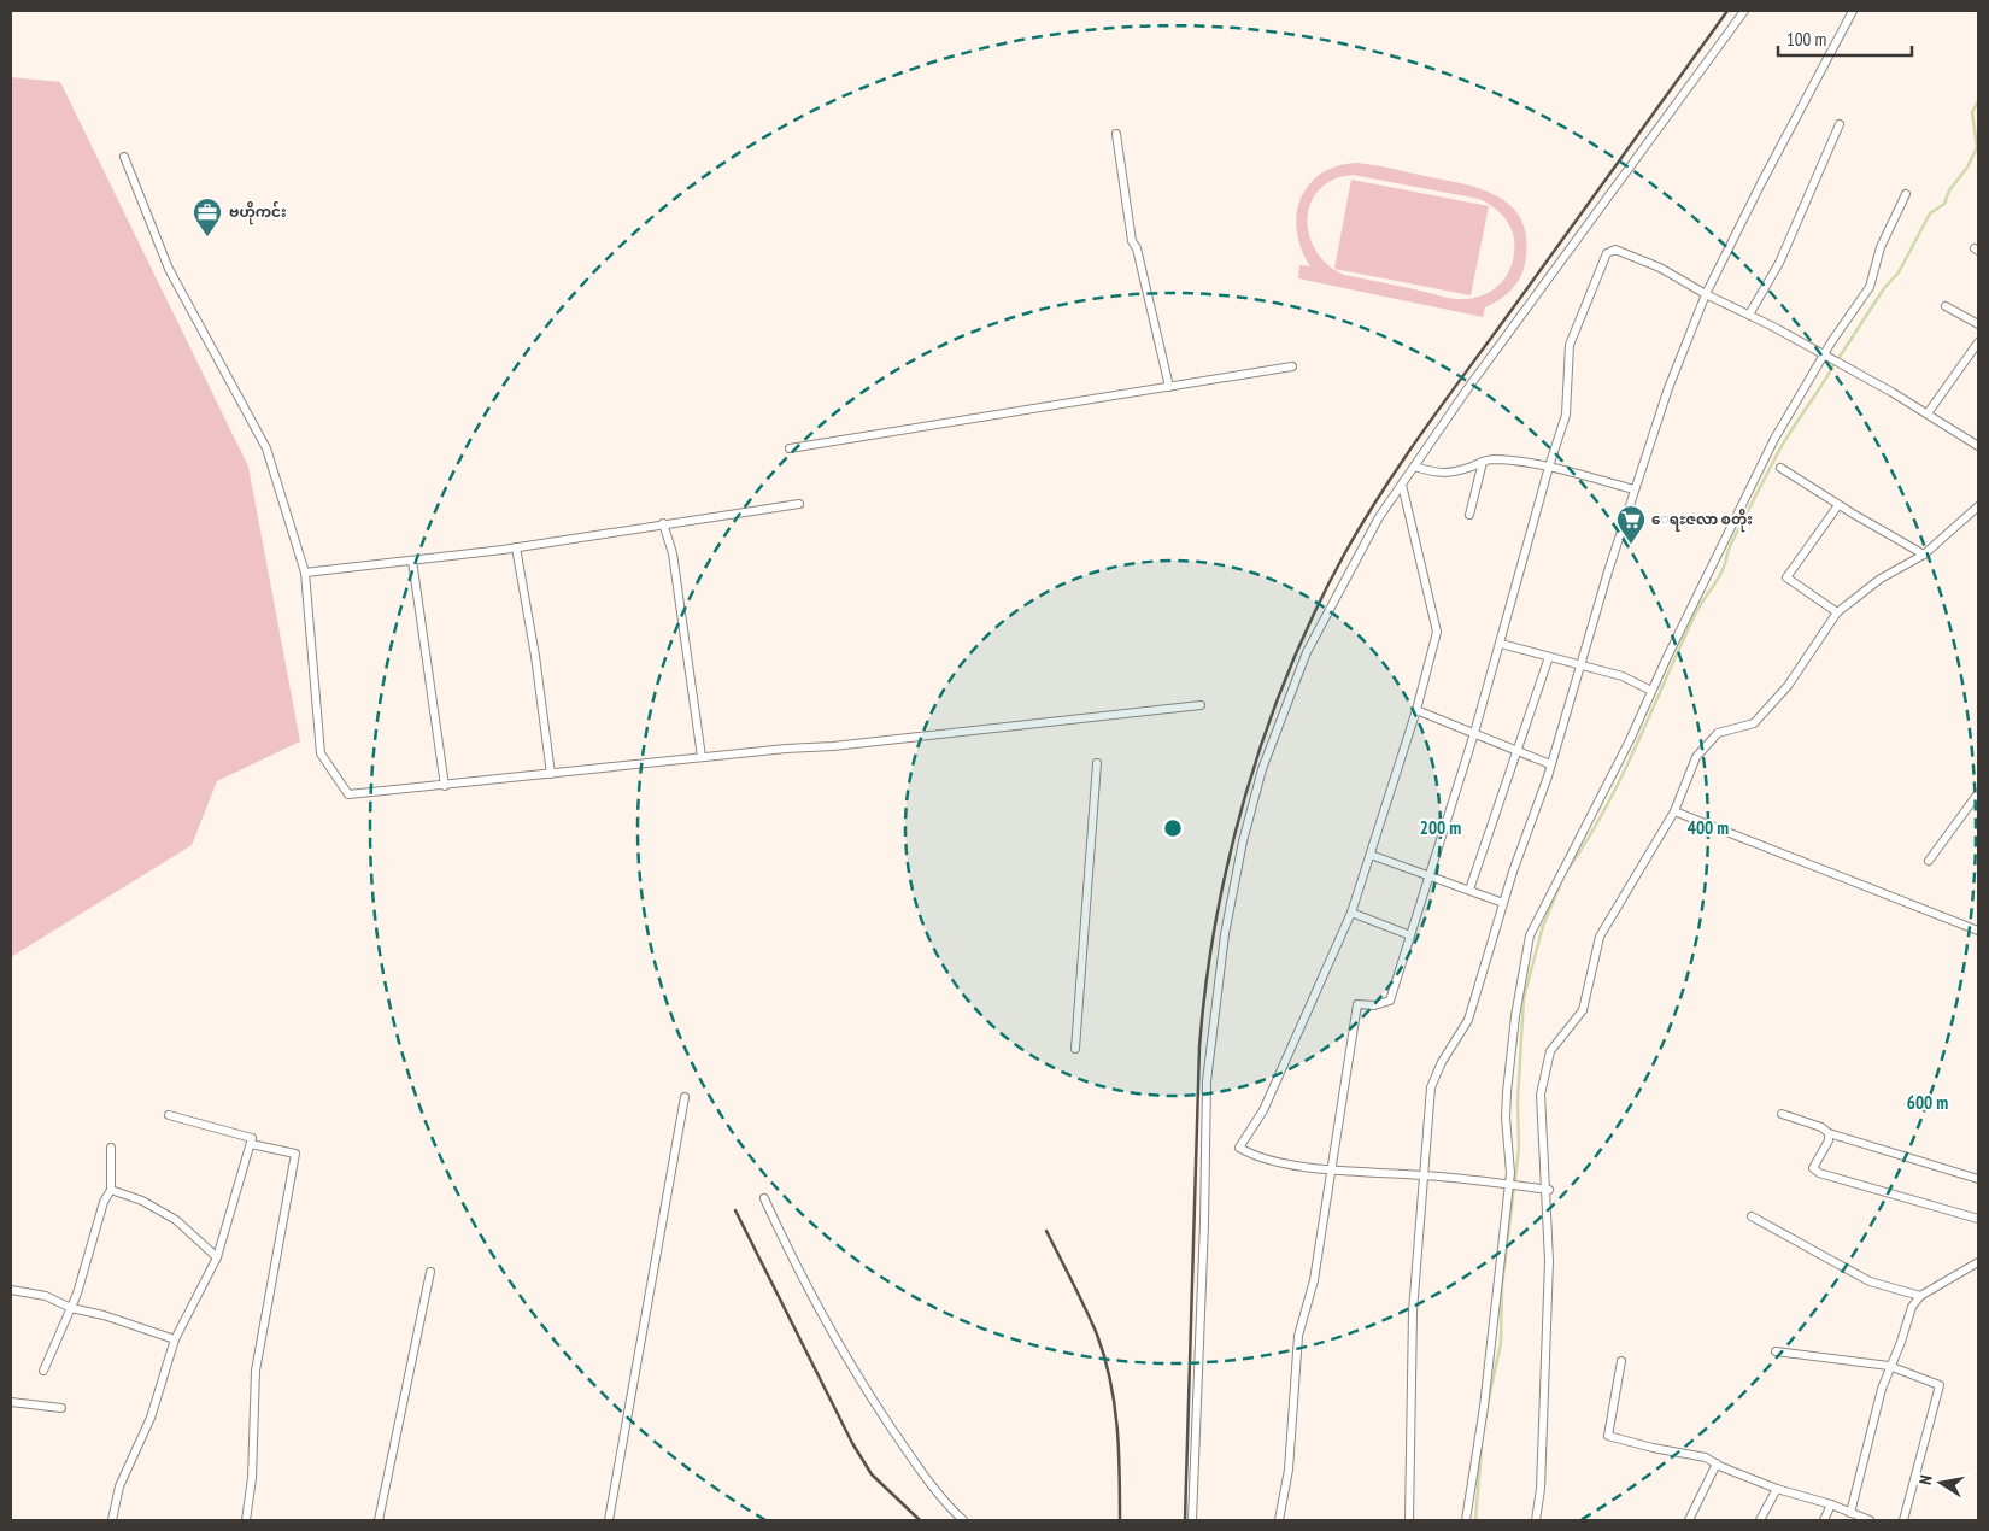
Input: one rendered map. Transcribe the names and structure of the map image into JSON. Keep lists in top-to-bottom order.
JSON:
{
  "places": {
    "office": ["ဗဟိုကင်း"],
    "supermarket": ["ေရႊဇလာ စတိုး"]
  },
  "scale_bar": "100 m",
  "north": "left",
  "rings": ["200 m", "400 m", "600 m"]
}
